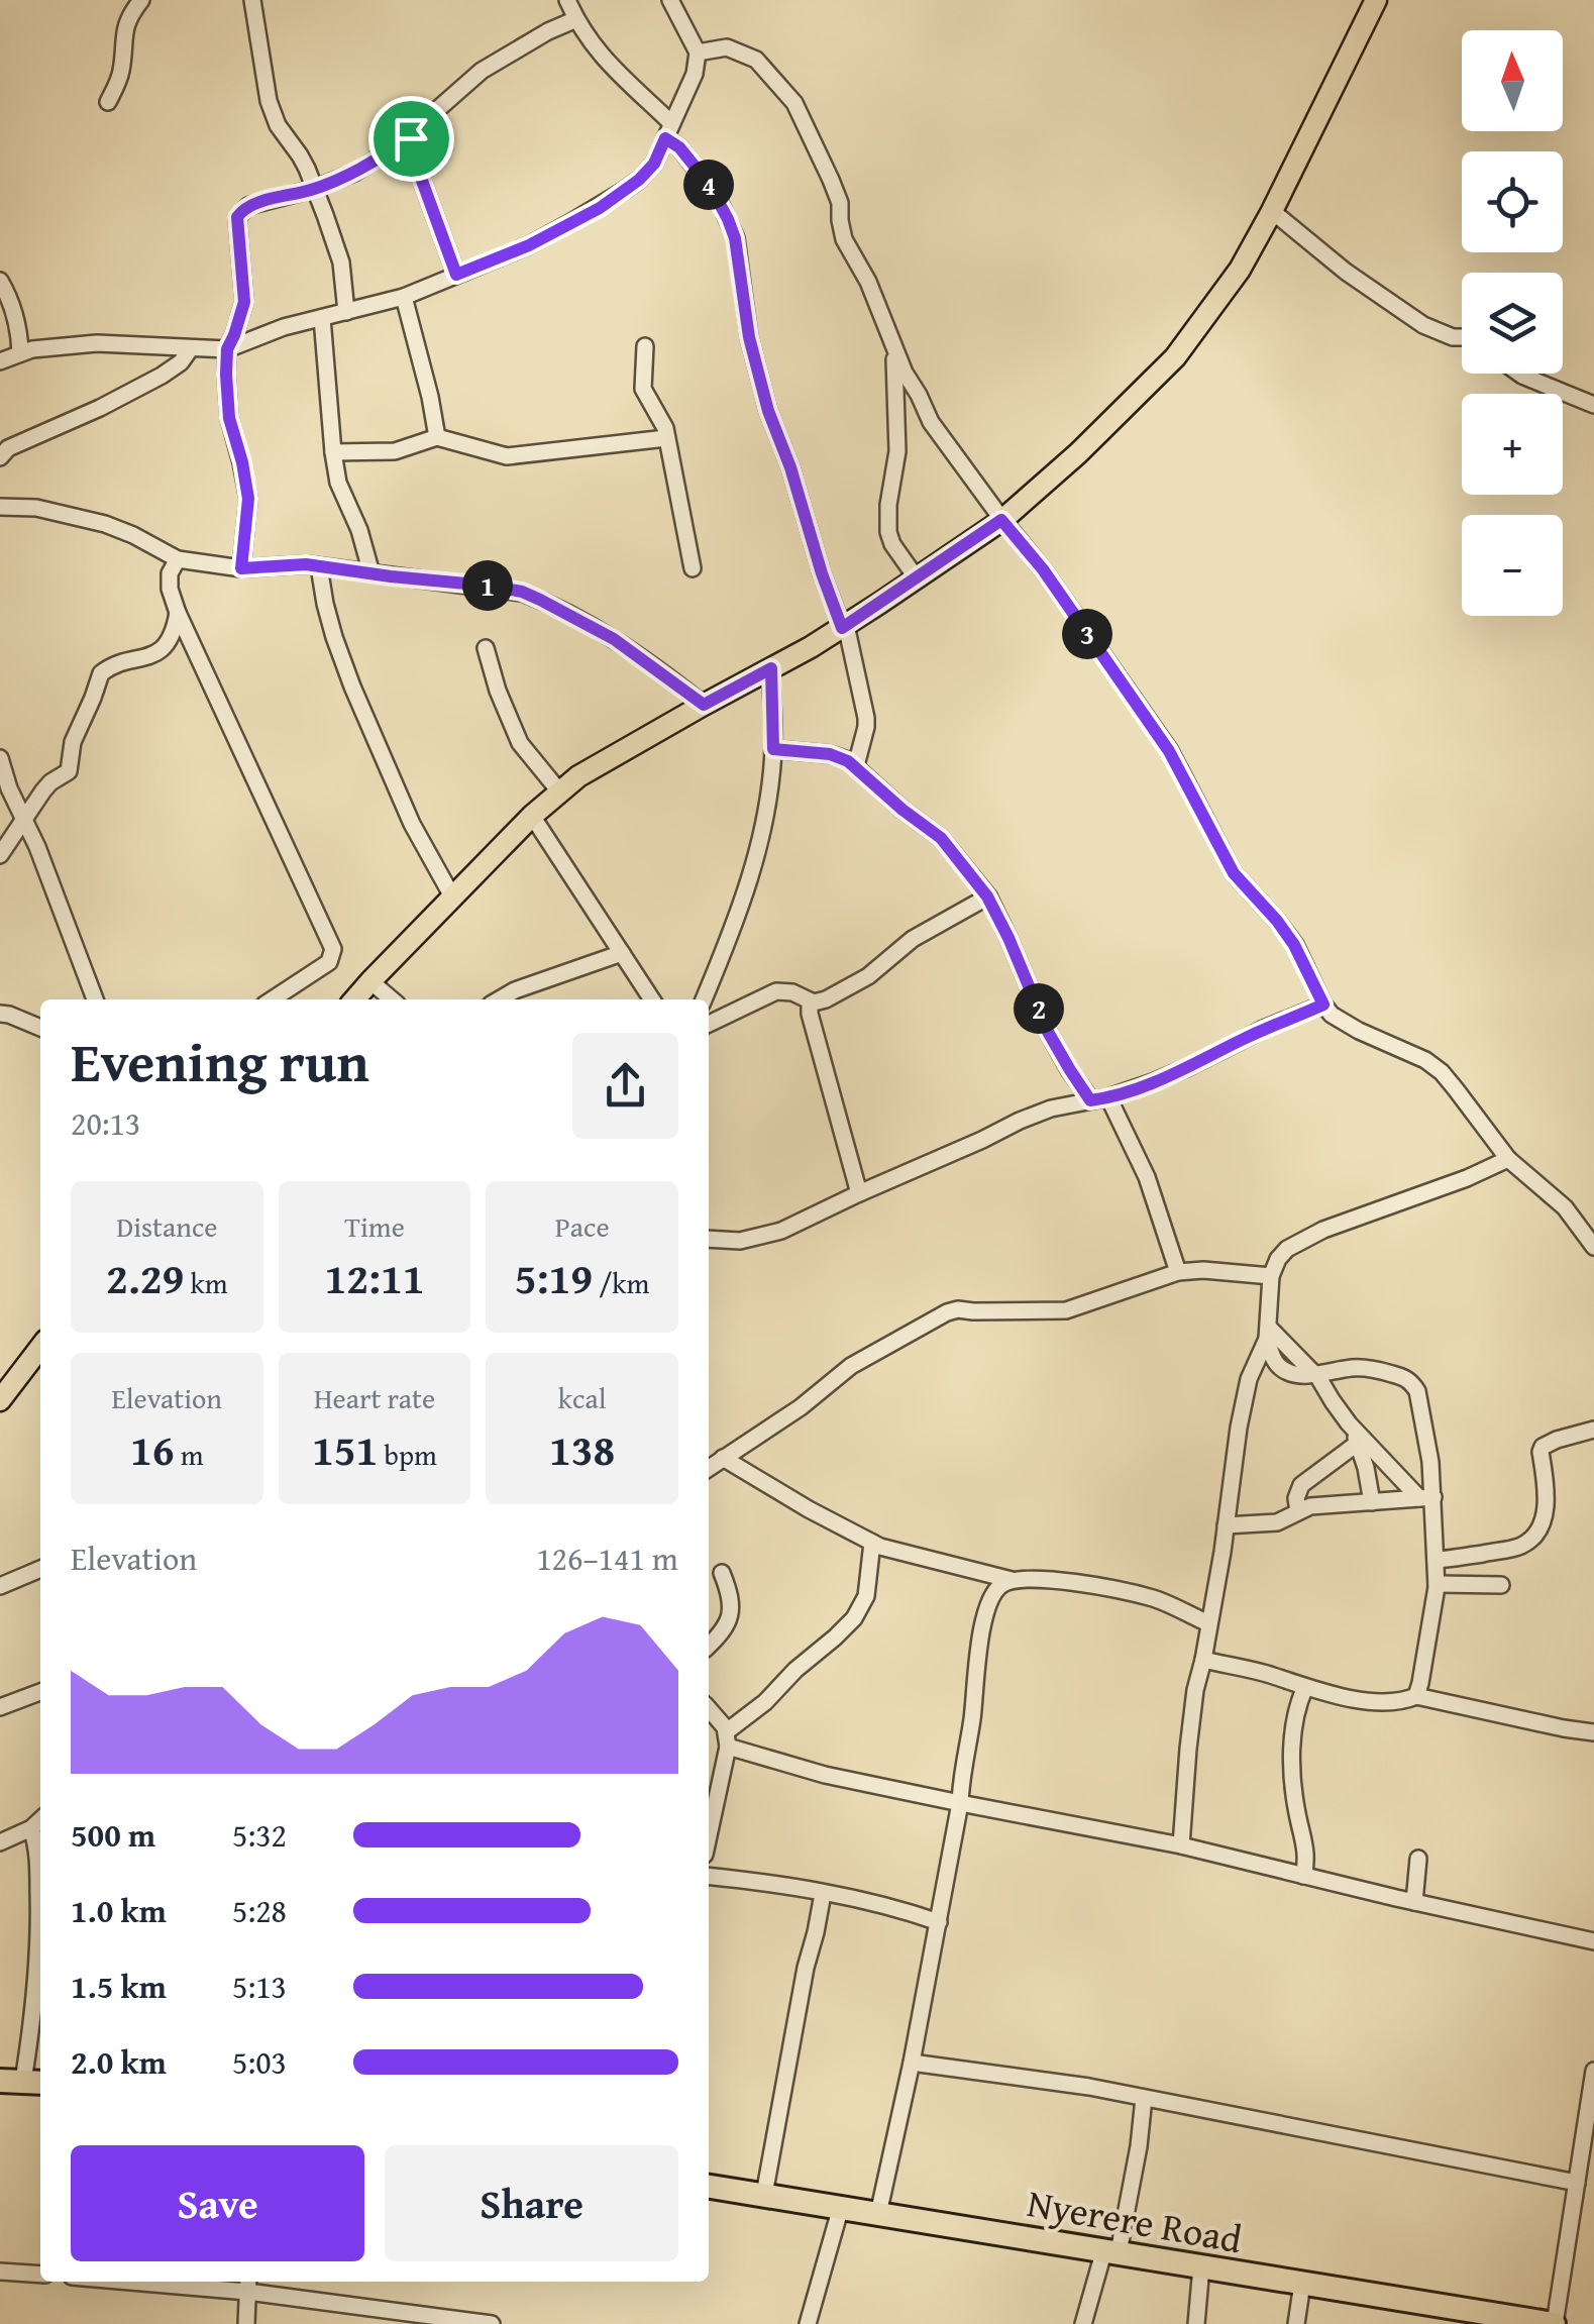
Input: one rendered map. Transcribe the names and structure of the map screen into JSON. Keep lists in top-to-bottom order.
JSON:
{
  "streets": {
    "highway": ["Nyerere Road"]
  },
  "north": "top",
  "page": {
    "map_buttons": ["+", "−"],
    "pins": [
      "4",
      "1",
      "3",
      "2"
    ],
    "heading": ["Evening run", "20:13"],
    "stats": [
      ["Distance", "2.29 km"],
      ["Time", "12:11"],
      ["Pace", "5:19 /km"],
      ["Elevation", "16 m"],
      ["Heart rate", "151 bpm"],
      ["kcal", "138"]
    ],
    "chart": ["Elevation", "126–141 m"],
    "list": [
      {
        "name": "500 m",
        "note": "5:32"
      },
      {
        "name": "1.0 km",
        "note": "5:28"
      },
      {
        "name": "1.5 km",
        "note": "5:13"
      },
      {
        "name": "2.0 km",
        "note": "5:03"
      }
    ],
    "buttons": ["Save", "Share"]
  }
}
